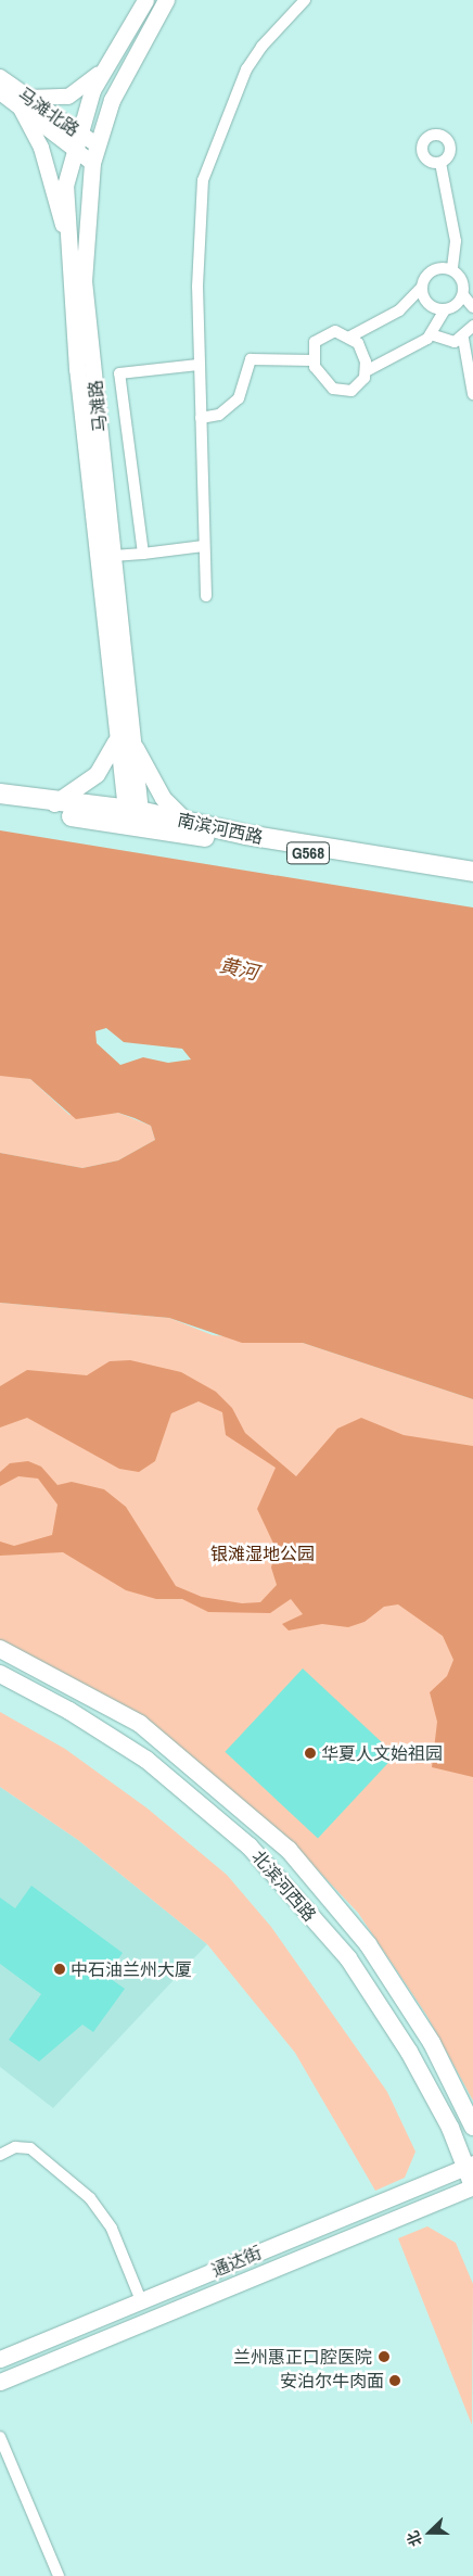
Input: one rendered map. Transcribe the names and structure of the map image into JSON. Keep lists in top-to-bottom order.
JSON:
{
  "streets": {
    "highway": ["南滨河西路", "G568"],
    "main road": ["马滩路", "北滨河西路", "通达街"],
    "street": ["马滩北路"]
  },
  "crossings": [
    ["马滩北路", "马滩路"],
    ["马滩路", "南滨河西路"],
    ["北滨河西路", "通达街"]
  ],
  "water": ["黄河"],
  "parks": ["银滩湿地公园"],
  "places": [
    "华夏人文始祖园",
    "中石油兰州大厦",
    "兰州惠正口腔医院",
    "安泊尔牛肉面"
  ],
  "north": "left"
}
